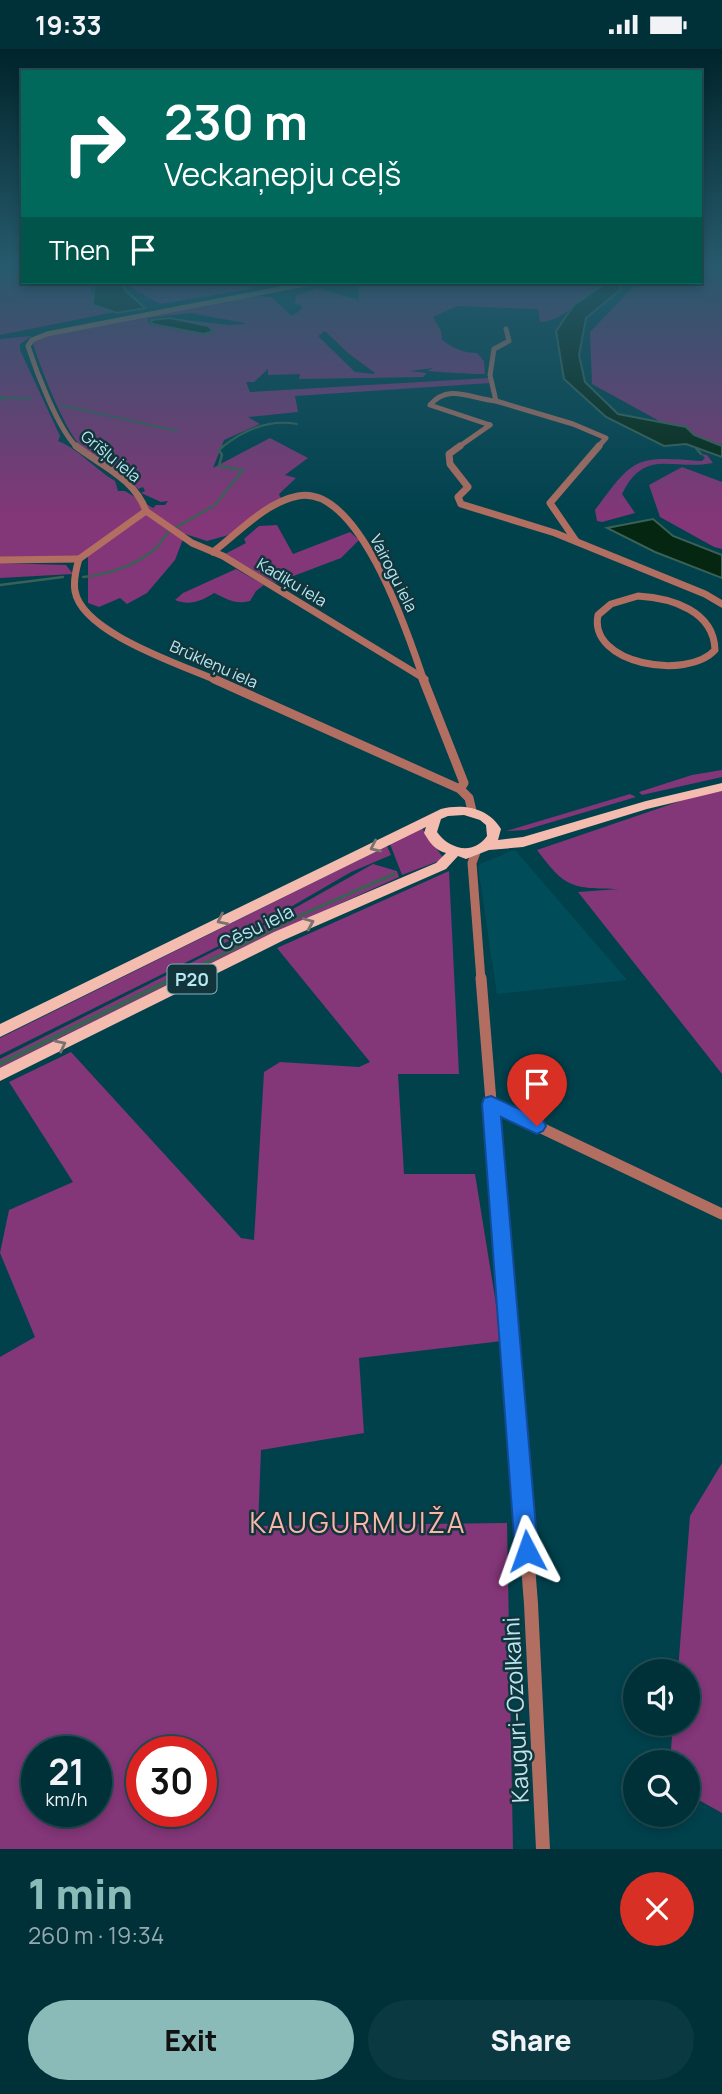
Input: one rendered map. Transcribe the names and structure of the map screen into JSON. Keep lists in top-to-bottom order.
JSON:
{
  "streets": {
    "main road": ["Cēsu iela", "P20"],
    "street": [
      "Grīšļu iela",
      "Vairogu iela",
      "Kadiķu iela",
      "Brūkleņu iela",
      "Kauguri-Ozolkalni"
    ]
  },
  "crossings": [
    ["Grīšļu iela", "Kadiķu iela"],
    ["Vairogu iela", "Kadiķu iela"],
    ["Vairogu iela", "Brūkleņu iela"]
  ],
  "districts": ["KAUGURMUIŽA"],
  "page": {
    "status": "19:33",
    "turn": ["230 m", "Veckaņepju ceļš"],
    "then": "Then",
    "speed": "21 km/h",
    "limit": "30",
    "heading": ["1 min", "260 m · 19:34"],
    "buttons": ["Exit", "Share"]
  }
}
